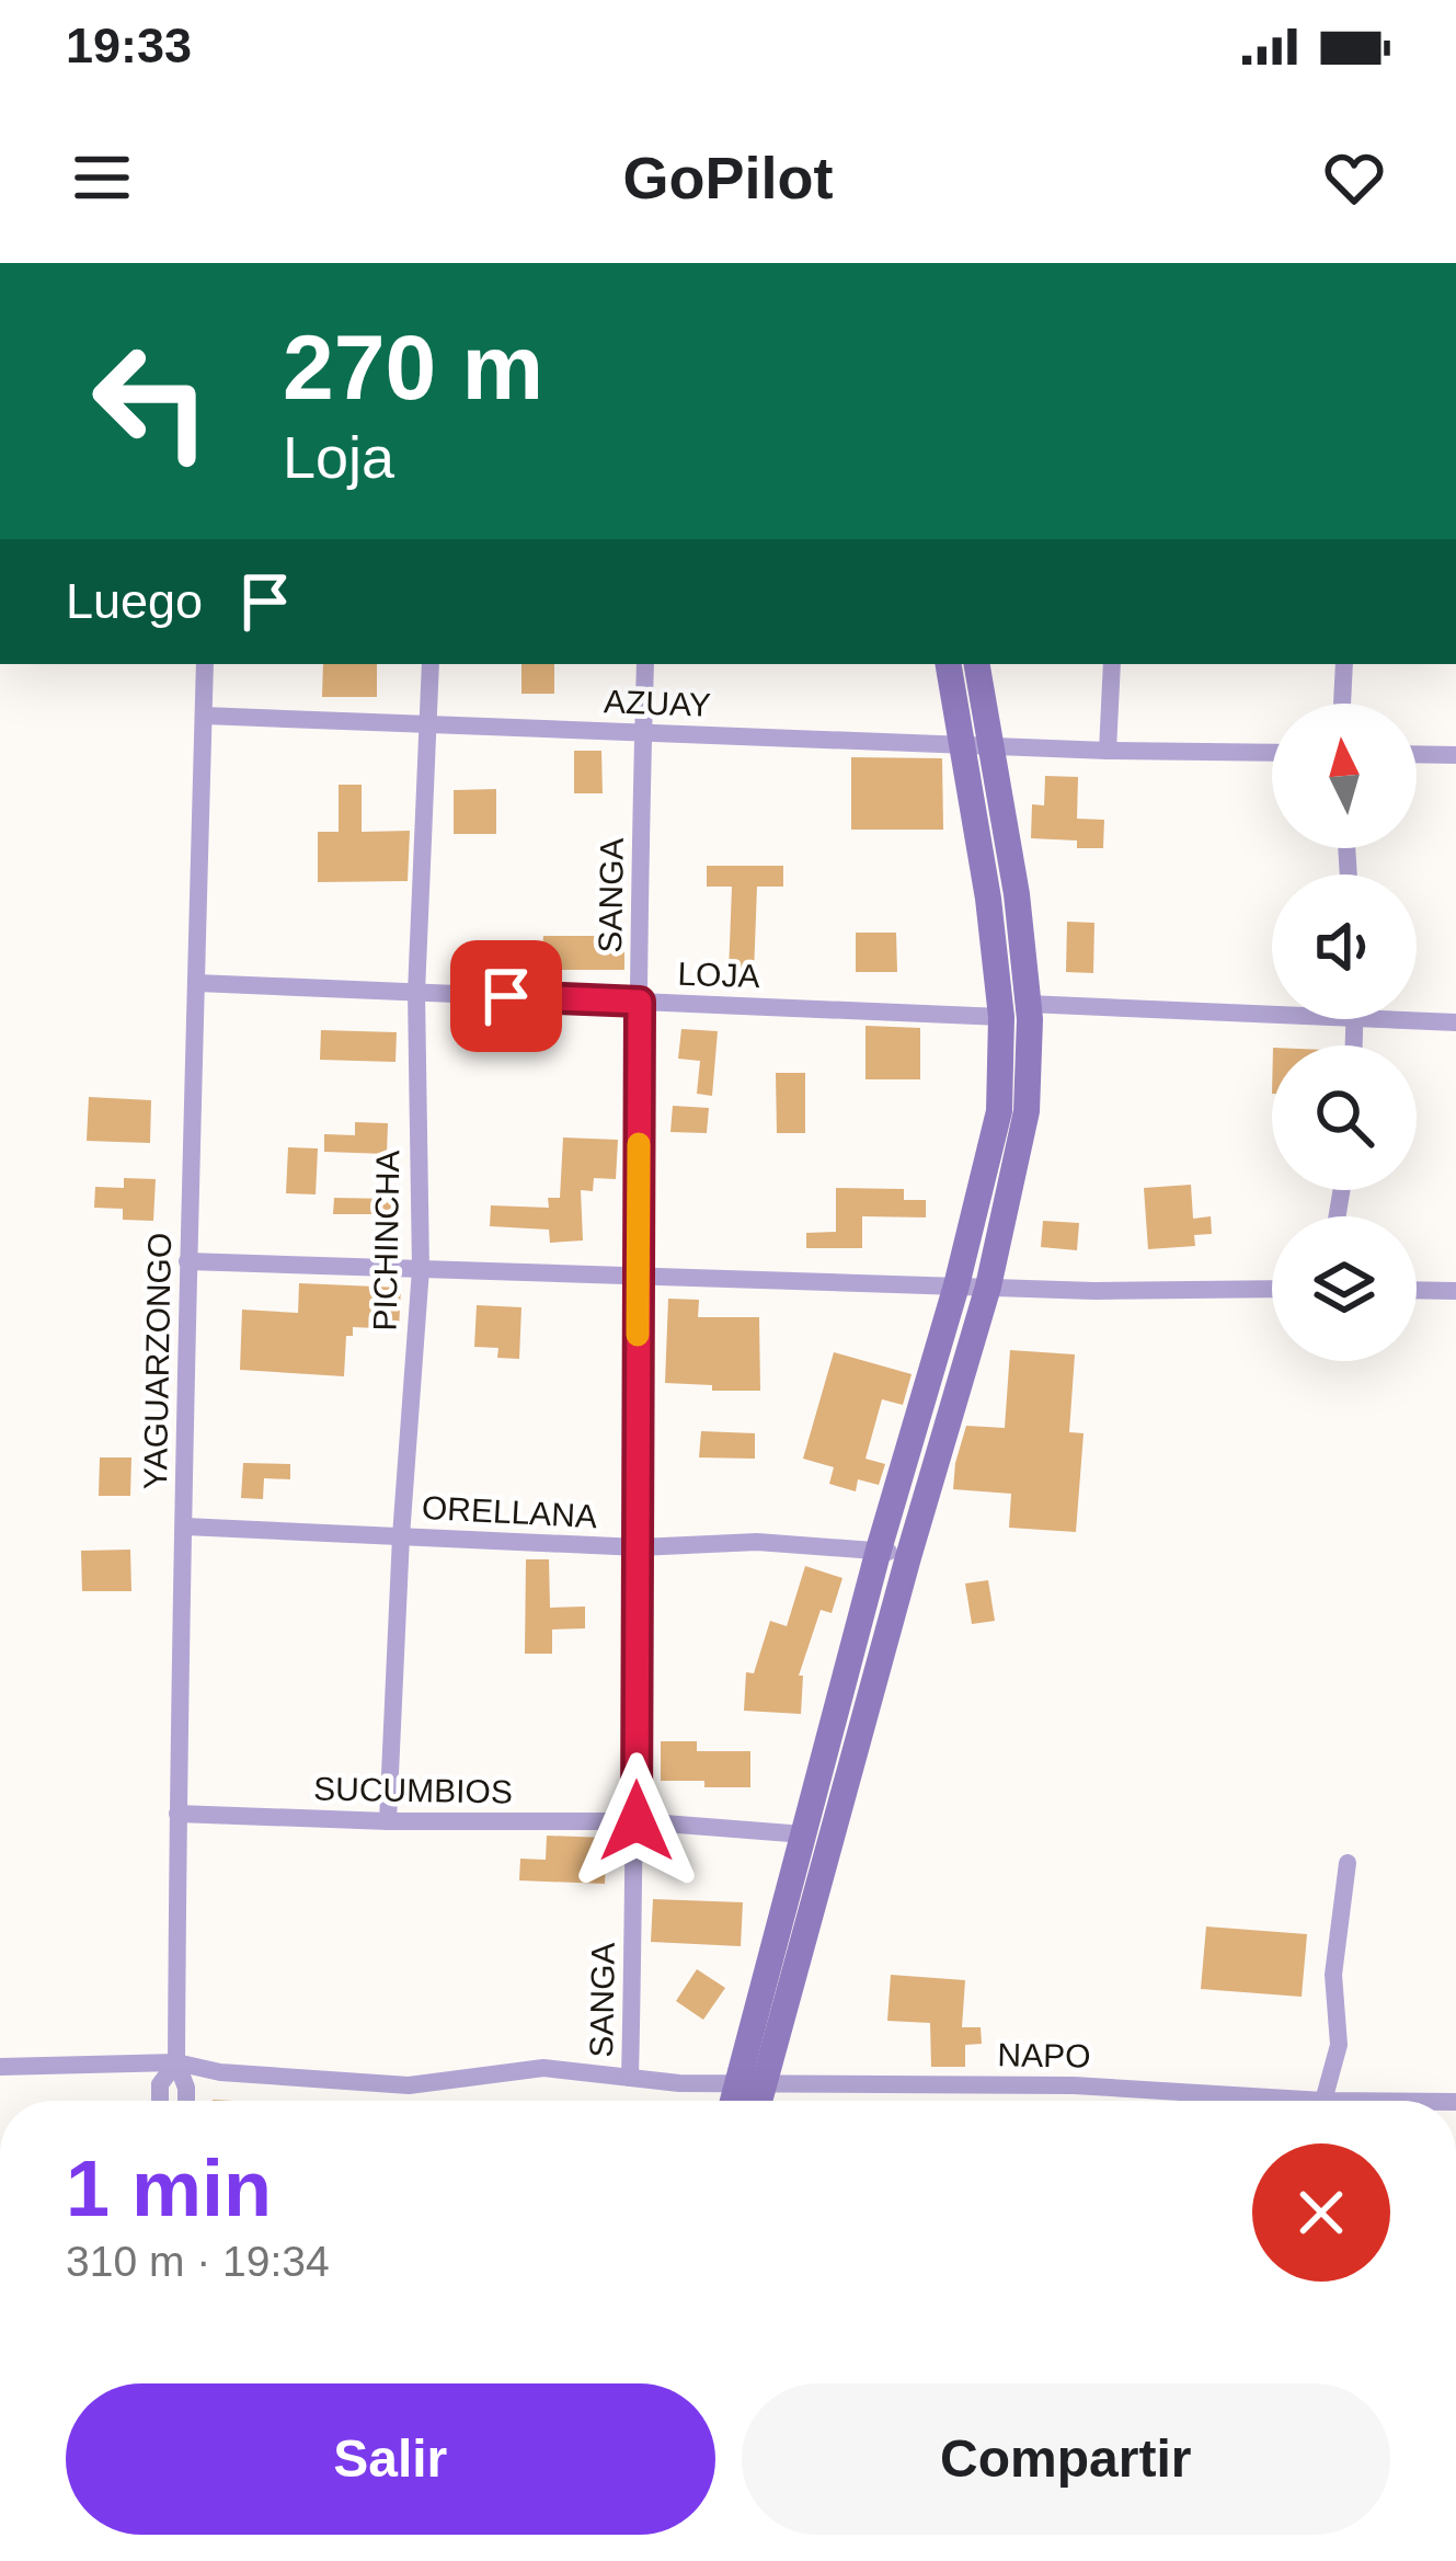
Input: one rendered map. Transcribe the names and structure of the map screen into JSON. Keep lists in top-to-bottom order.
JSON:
{
  "streets": {
    "street": [
      "AZUAY",
      "SANGA",
      "LOJA",
      "PICHINCHA",
      "YAGUARZONGO",
      "ORELLANA",
      "SUCUMBIOS",
      "NAPO"
    ]
  },
  "crossings": [
    ["AZUAY", "SANGA"],
    ["AZUAY", "PICHINCHA"],
    ["AZUAY", "YAGUARZONGO"],
    ["SANGA", "LOJA"],
    ["SANGA", "ORELLANA"],
    ["SANGA", "SUCUMBIOS"],
    ["SANGA", "NAPO"],
    ["LOJA", "PICHINCHA"],
    ["LOJA", "YAGUARZONGO"],
    ["PICHINCHA", "ORELLANA"],
    ["PICHINCHA", "SUCUMBIOS"],
    ["YAGUARZONGO", "ORELLANA"],
    ["YAGUARZONGO", "SUCUMBIOS"],
    ["YAGUARZONGO", "NAPO"]
  ],
  "north": "top",
  "page": {
    "status": "19:33",
    "header": "GoPilot",
    "turn": ["270 m", "Loja"],
    "then": "Luego",
    "heading": ["1 min", "310 m · 19:34"],
    "buttons": ["Salir", "Compartir"]
  }
}
